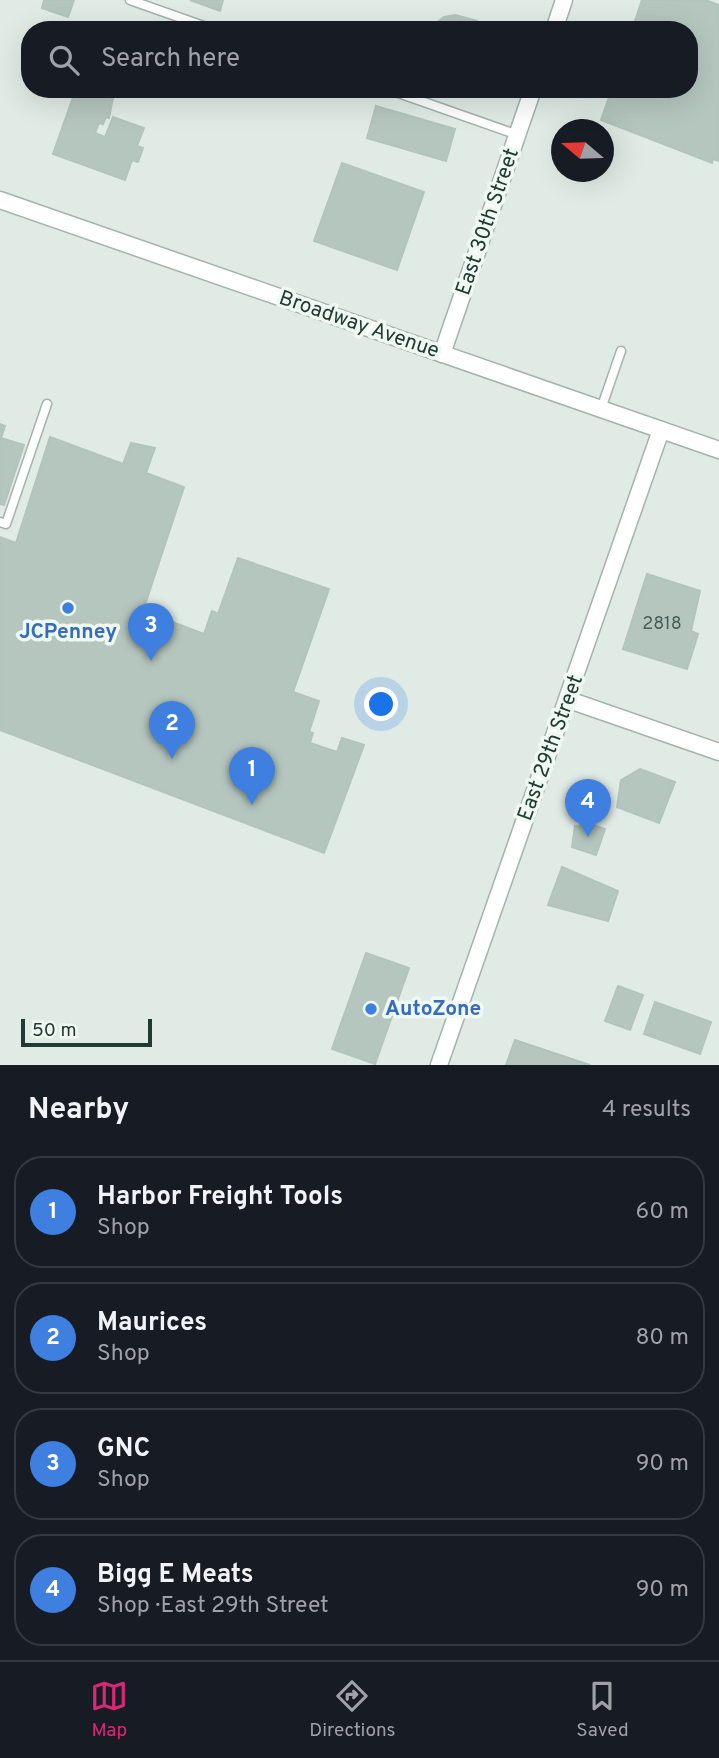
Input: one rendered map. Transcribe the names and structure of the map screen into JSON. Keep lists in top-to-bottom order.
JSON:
{
  "streets": {
    "street": ["East 30th Street", "Broadway Avenue", "East 29th Street"]
  },
  "crossings": [
    ["East 30th Street", "Broadway Avenue"],
    ["Broadway Avenue", "East 29th Street"]
  ],
  "places": ["JCPenney", "AutoZone"],
  "house_numbers": ["2818"],
  "scale_bar": "50 m",
  "north": "left",
  "page": {
    "search": "Search here",
    "pins": [
      "3",
      "2",
      "1",
      "4"
    ],
    "scale": "50 m",
    "heading": ["Nearby", "4 results"],
    "list": [
      {
        "mark": "1",
        "name": "Harbor Freight Tools",
        "note": "Shop",
        "value": "60 m"
      },
      {
        "mark": "2",
        "name": "Maurices",
        "note": "Shop",
        "value": "80 m"
      },
      {
        "mark": "3",
        "name": "GNC",
        "note": "Shop",
        "value": "90 m"
      },
      {
        "mark": "4",
        "name": "Bigg E Meats",
        "note": "Shop · East 29th Street",
        "value": "90 m"
      }
    ],
    "nav": ["Map", "Directions", "Saved"]
  }
}
